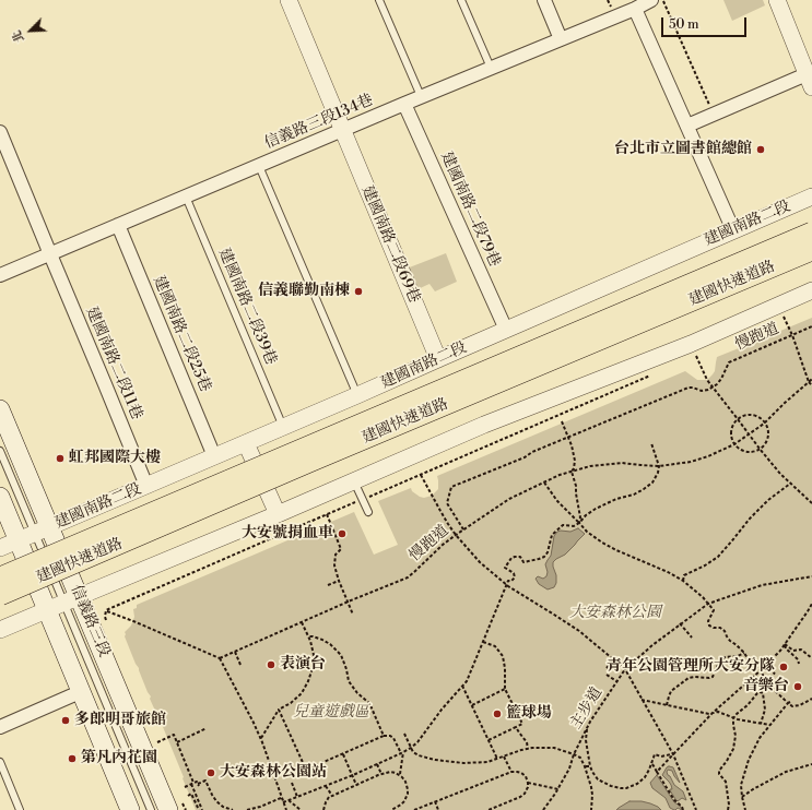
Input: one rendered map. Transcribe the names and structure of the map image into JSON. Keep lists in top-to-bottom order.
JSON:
{
  "streets": {
    "highway": ["建國快速道路"],
    "main road": ["信義路三段"],
    "street": [
      "信義路三段134巷",
      "建國南路二段79巷",
      "建國南路二段",
      "建國南路二段69巷",
      "建國南路二段25巷",
      "建國南路二段11巷"
    ],
    "lane": ["建國南路二段39巷"],
    "path": ["慢跑道", "主步道"]
  },
  "crossings": [
    ["信義路三段134巷", "建國南路二段79巷"],
    ["信義路三段134巷", "建國南路二段69巷"],
    ["信義路三段134巷", "建國南路二段39巷"],
    ["信義路三段134巷", "建國南路二段25巷"],
    ["信義路三段134巷", "建國南路二段11巷"],
    ["建國南路二段79巷", "建國南路二段"],
    ["建國南路二段", "建國南路二段69巷"],
    ["建國南路二段", "建國南路二段39巷"],
    ["建國南路二段", "建國南路二段25巷"],
    ["建國南路二段", "建國南路二段11巷"],
    ["建國南路二段", "信義路三段"]
  ],
  "parks": ["大安森林公園", "兒童遊戲區"],
  "places": [
    "台北市立圖書館總館",
    "信義聯勤南棟",
    "虹邦國際大樓",
    "大安號捐血車",
    "表演台",
    "青年公園管理所大安分隊",
    "音樂台",
    "籃球場",
    "多郎明哥旅館",
    "第凡內花園",
    "大安森林公園站"
  ],
  "scale_bar": "50 m",
  "north": "bottom left"
}
